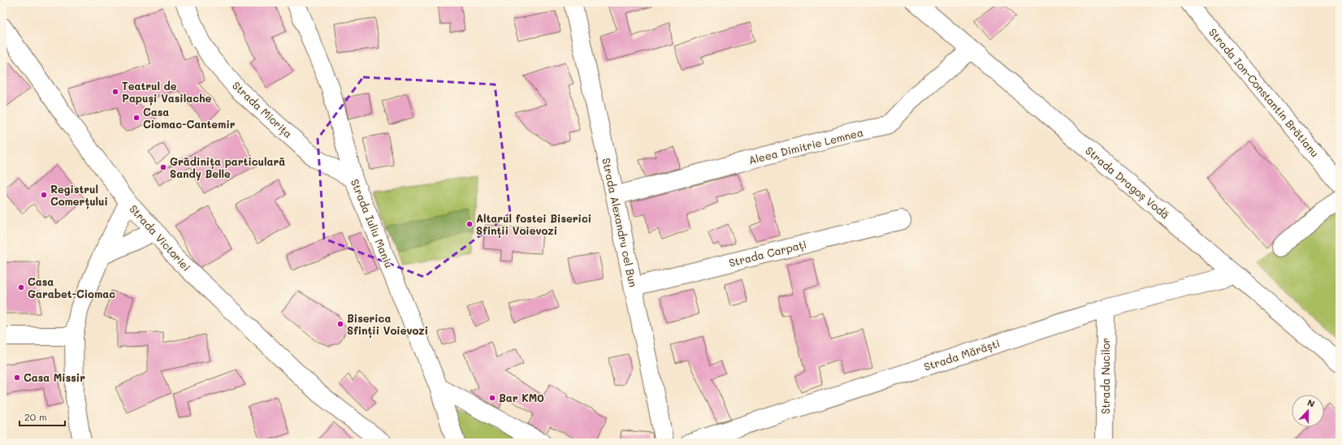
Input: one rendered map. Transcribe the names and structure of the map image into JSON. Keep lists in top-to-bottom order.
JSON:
{
  "streets": {
    "street": [
      "Strada Ion-Constantin Brătianu",
      "Strada Miorița",
      "Aleea Dimitrie Lemnea",
      "Strada Dragoș Vodă",
      "Strada Alexandru cel Bun",
      "Strada Iuliu Maniu",
      "Strada Victoriei",
      "Strada Carpați",
      "Strada Mărăști",
      "Strada Nucilor"
    ]
  },
  "crossings": [
    ["Strada Miorița", "Strada Iuliu Maniu"],
    ["Aleea Dimitrie Lemnea", "Strada Dragoș Vodă"],
    ["Aleea Dimitrie Lemnea", "Strada Alexandru cel Bun"],
    ["Strada Dragoș Vodă", "Strada Mărăști"],
    ["Strada Alexandru cel Bun", "Strada Carpați"],
    ["Strada Mărăști", "Strada Nucilor"]
  ],
  "places": [
    "Teatrul de Papuși Vasilache",
    "Casa Ciomac-Cantemir",
    "Grădinița particulară Sandy Belle",
    "Registrul Comerțului",
    "Altarul fostei Biserici Sfinții Voievozi",
    "Casa Garabet-Ciomac",
    "Biserica Sfinții Voievozi",
    "Casa Missir",
    "Bar KM0"
  ],
  "scale_bar": "20 m",
  "north": "top"
}
